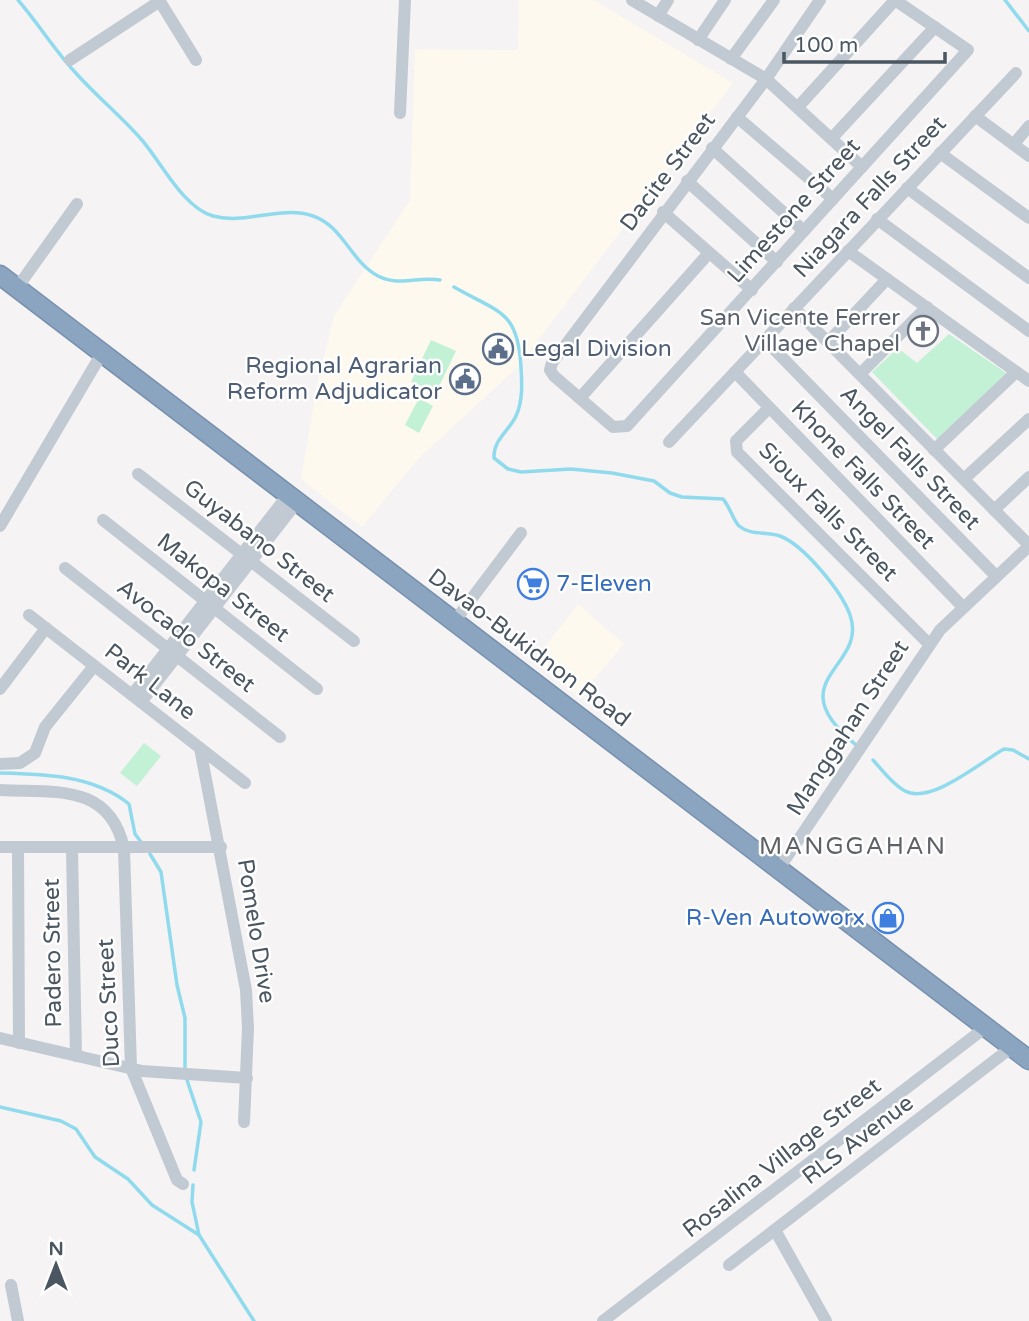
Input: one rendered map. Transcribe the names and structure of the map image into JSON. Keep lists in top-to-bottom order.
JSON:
{
  "streets": {
    "highway": ["Davao-Bukidnon Road"],
    "street": [
      "Dacite Street",
      "Niagara Falls Street",
      "Limestone Street",
      "Angel Falls Street",
      "Khone Falls Street",
      "Sioux Falls Street",
      "Guyabano Street",
      "Makopa Street",
      "Avocado Street",
      "Park Lane",
      "Manggahan Street",
      "Pomelo Drive",
      "Padero Street",
      "Duco Street",
      "RLS Avenue",
      "Rosalina Village Street"
    ]
  },
  "crossings": [
    ["Dacite Street", "Limestone Street"],
    ["Niagara Falls Street", "Angel Falls Street"],
    ["Niagara Falls Street", "Khone Falls Street"],
    ["Angel Falls Street", "Manggahan Street"],
    ["Khone Falls Street", "Sioux Falls Street"],
    ["Khone Falls Street", "Manggahan Street"],
    ["Sioux Falls Street", "Manggahan Street"],
    ["Davao-Bukidnon Road", "Manggahan Street"],
    ["Davao-Bukidnon Road", "RLS Avenue"],
    ["Davao-Bukidnon Road", "Rosalina Village Street"],
    ["Park Lane", "Pomelo Drive"]
  ],
  "districts": ["MANGGAHAN"],
  "places": {
    "church": ["San Vicente Ferrer Village Chapel"],
    "public building": ["Legal Division", "Regional Agrarian Reform Adjudicator"],
    "supermarket": ["7-Eleven"],
    "shop": ["R-Ven Autoworx"]
  },
  "scale_bar": "100 m",
  "north": "top"
}
